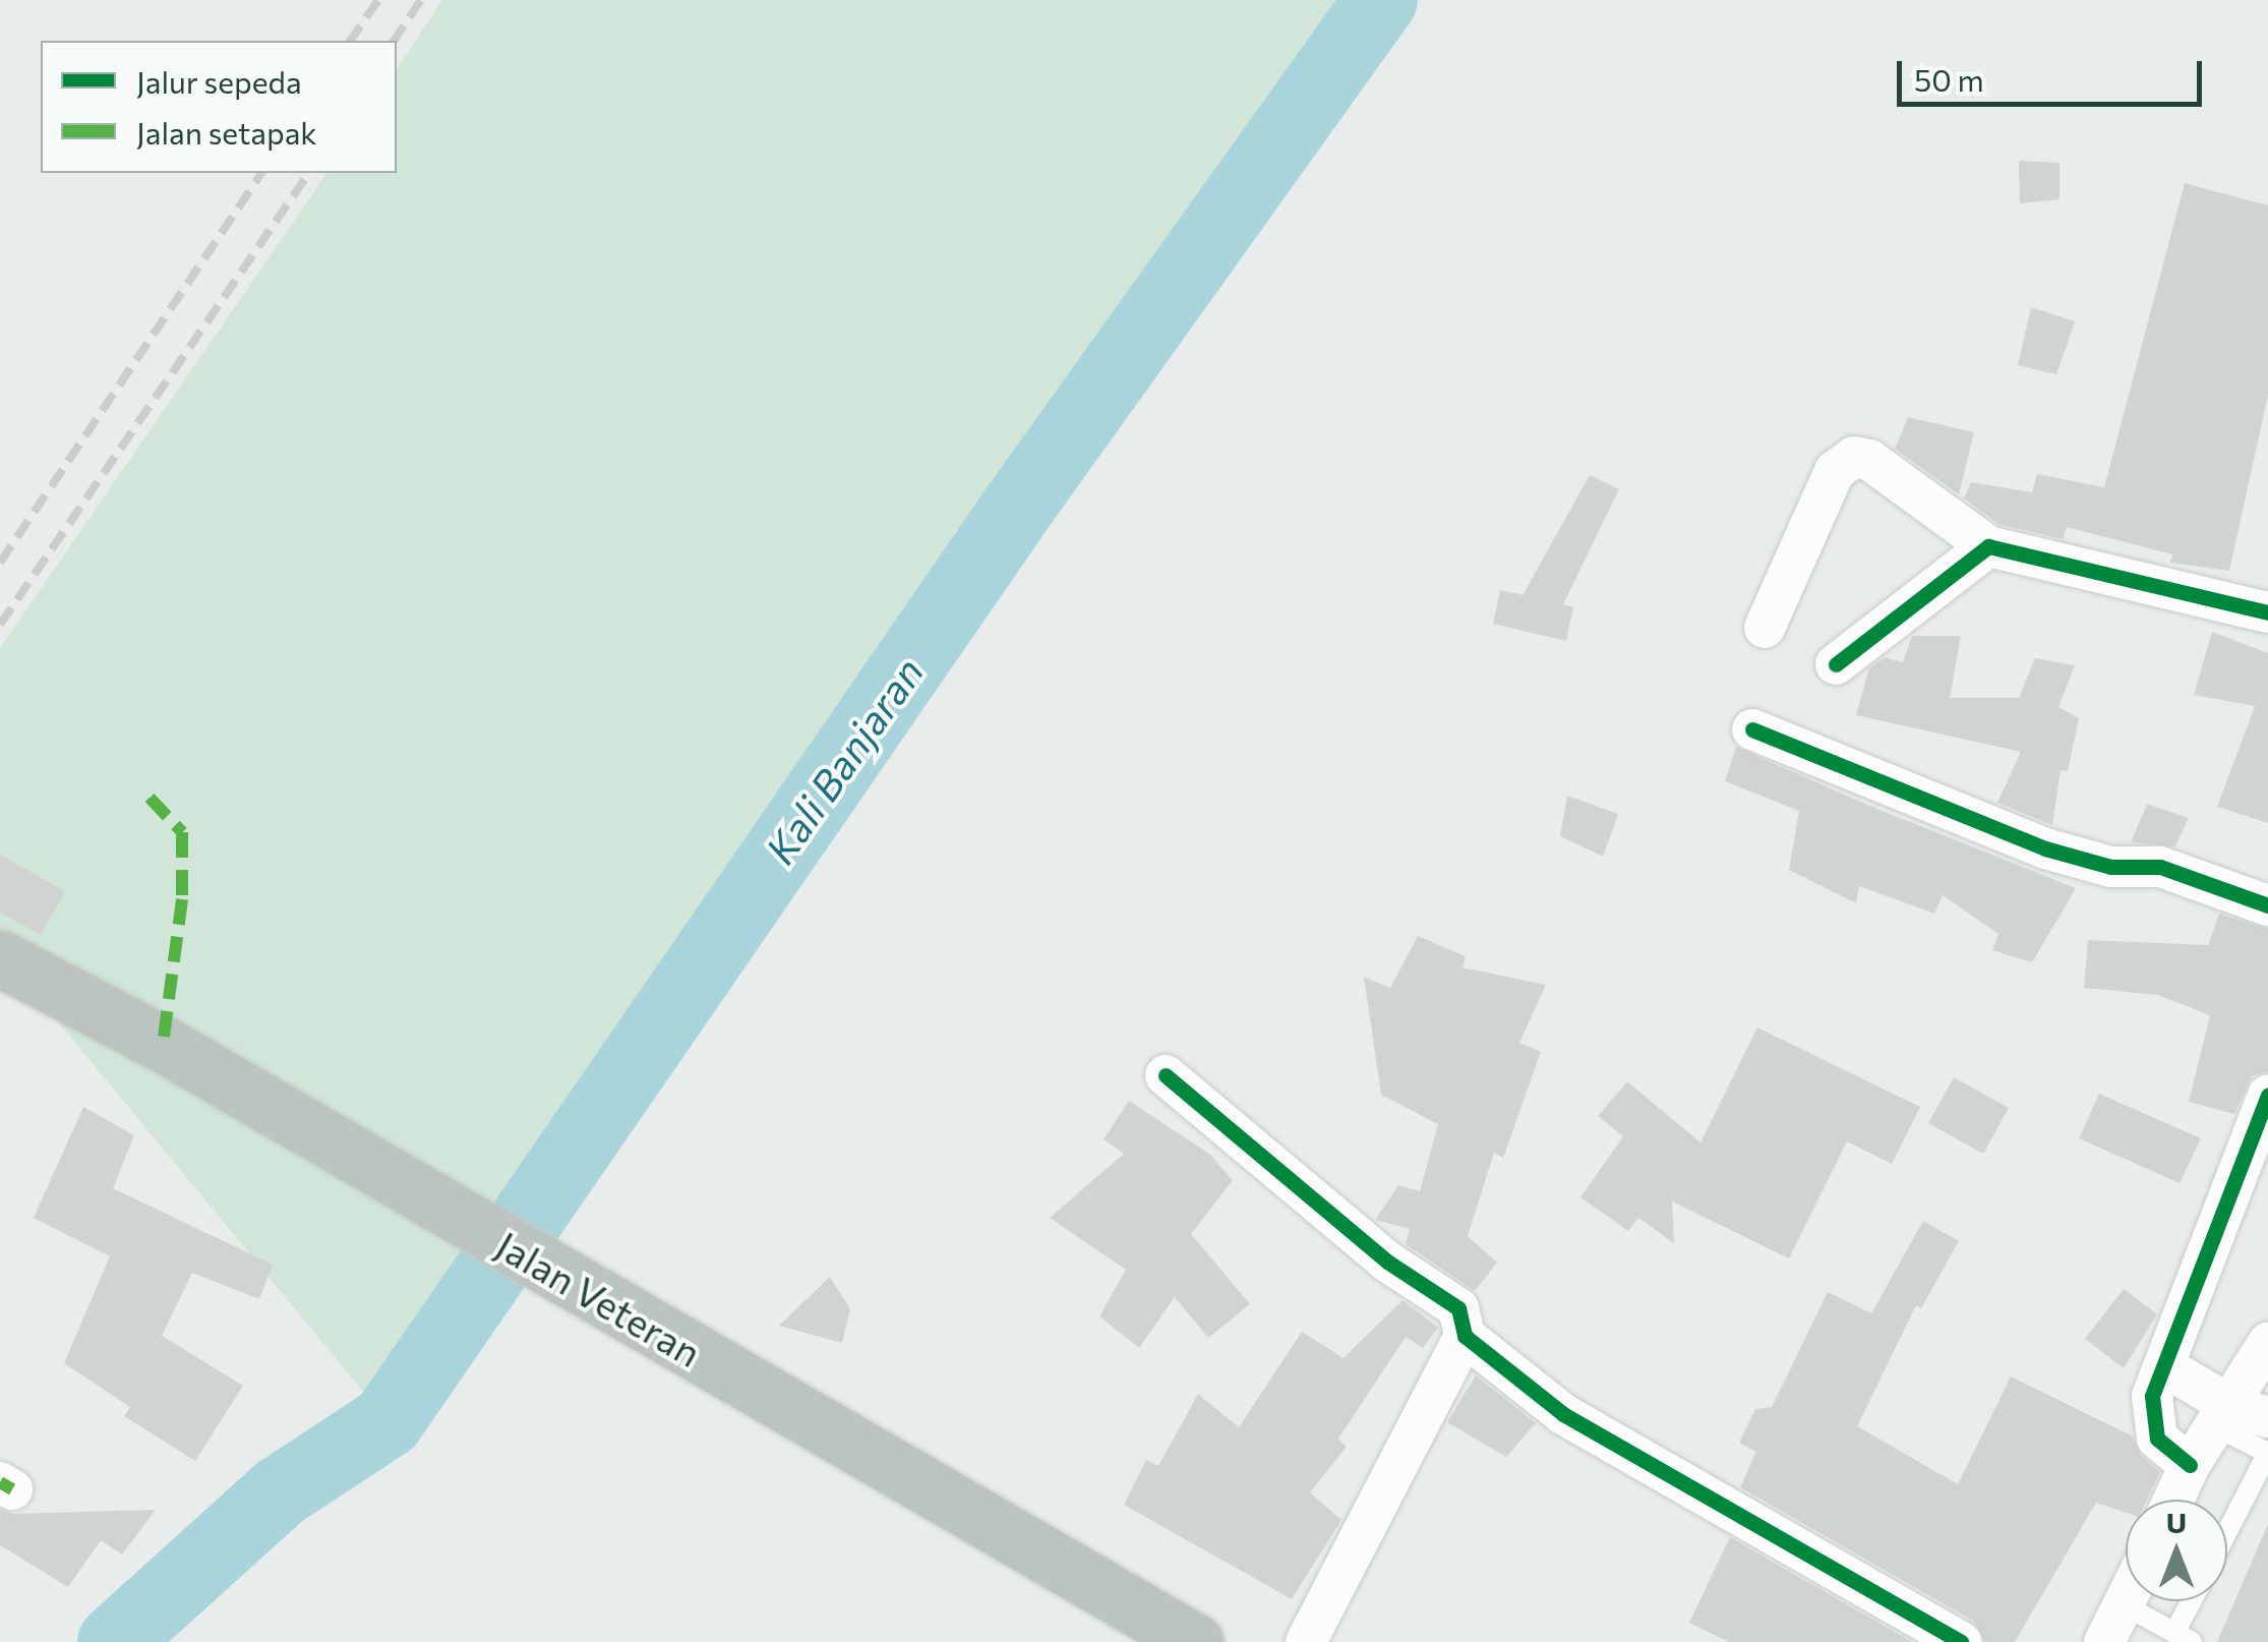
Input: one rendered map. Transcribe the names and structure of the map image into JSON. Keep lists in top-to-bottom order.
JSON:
{
  "streets": {
    "highway": ["Jalan Veteran"]
  },
  "water": ["Kali Banjaran"],
  "legend": ["Jalur sepeda", "Jalan setapak"],
  "scale_bar": "50 m",
  "north": "top"
}
